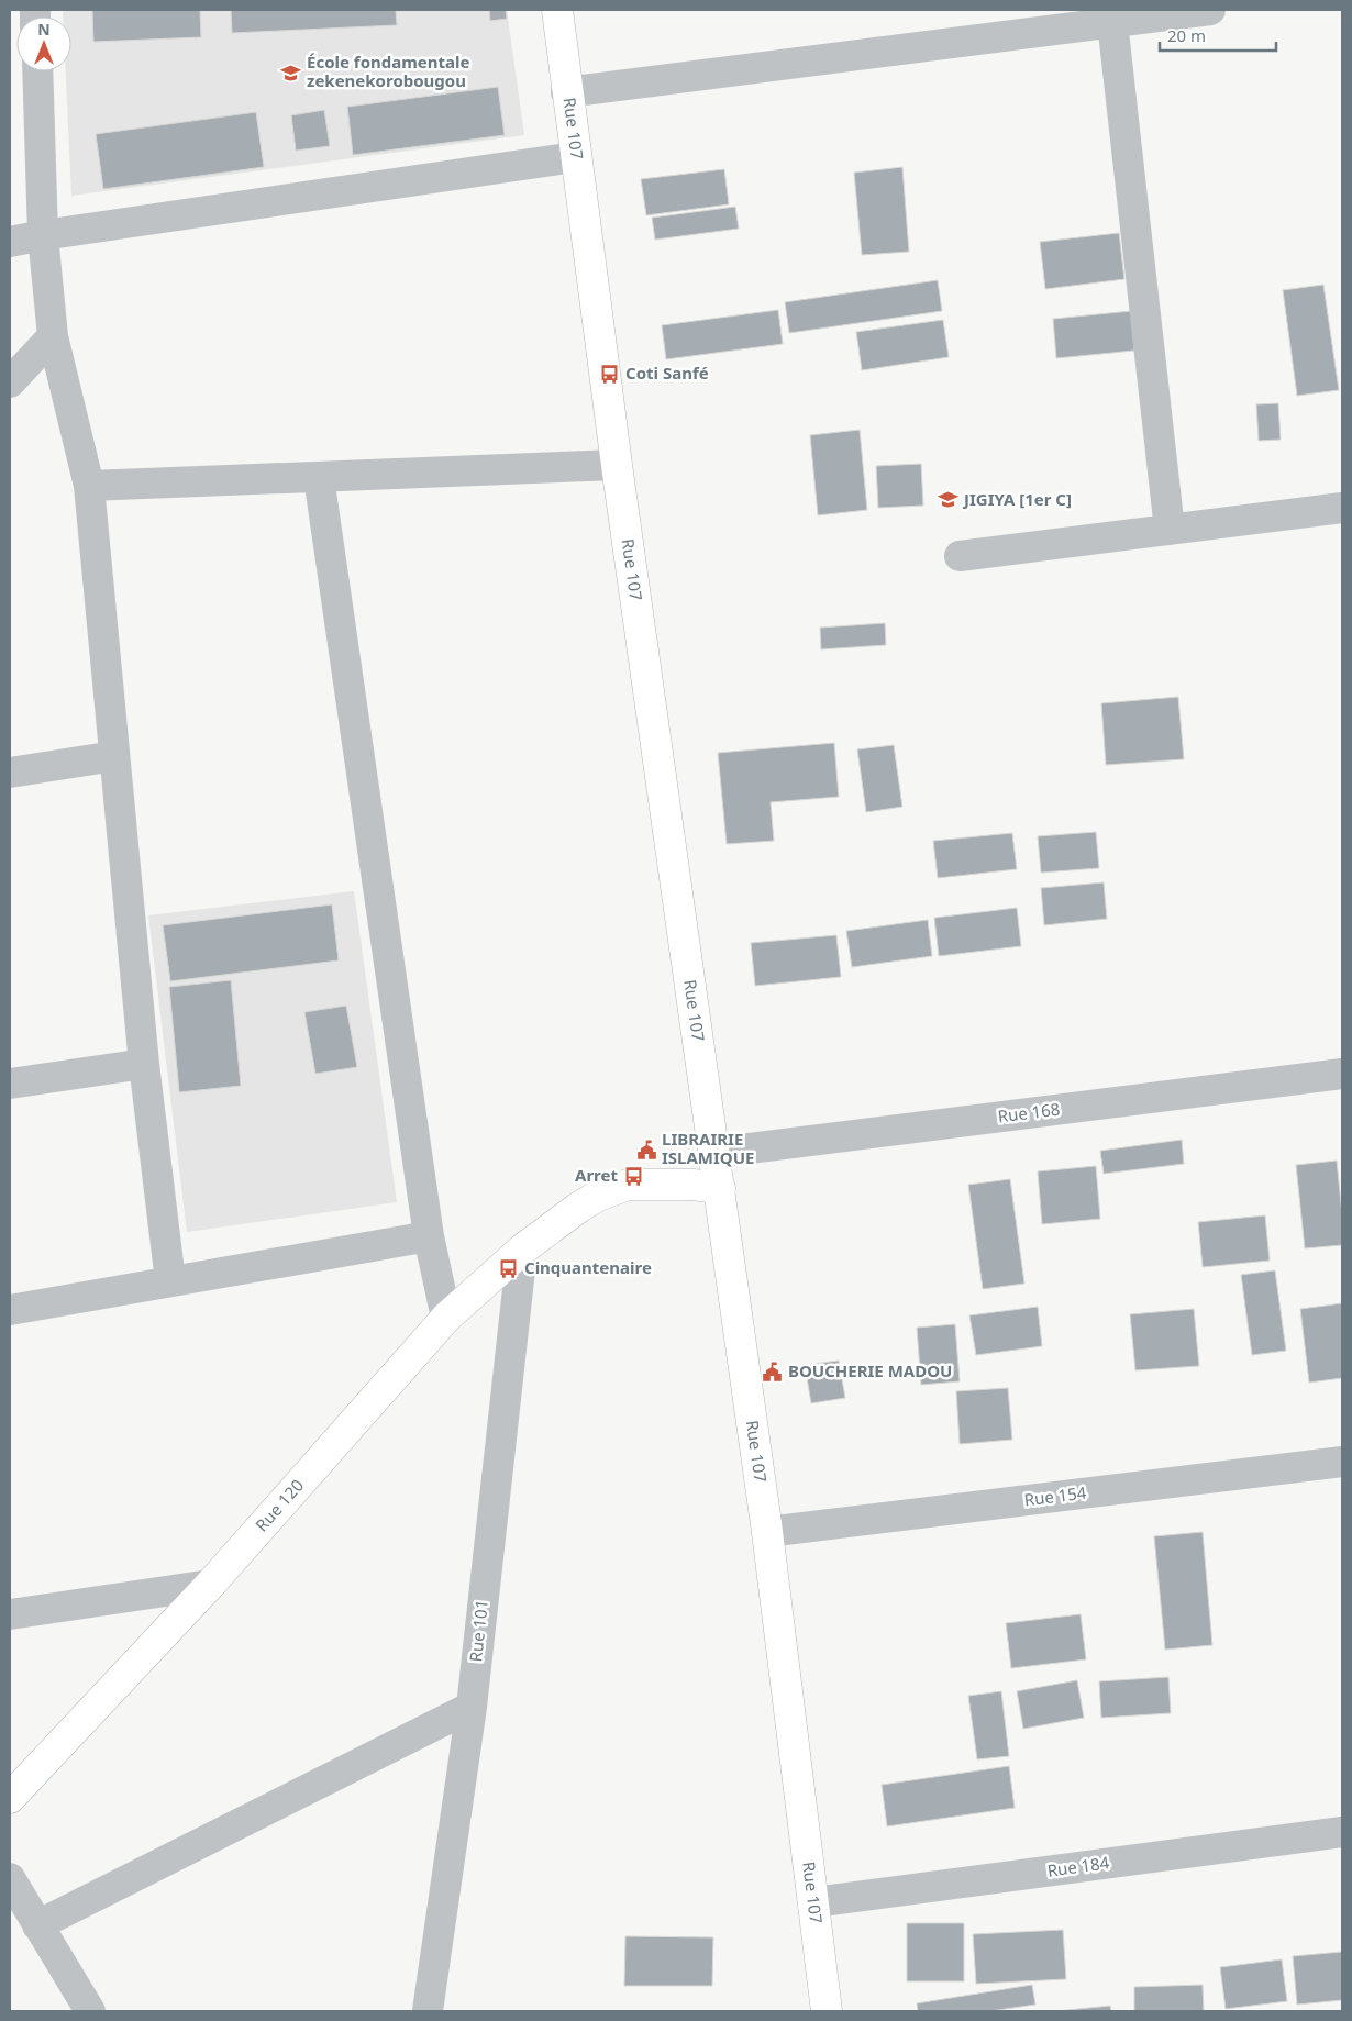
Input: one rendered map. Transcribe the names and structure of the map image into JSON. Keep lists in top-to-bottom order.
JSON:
{
  "streets": {
    "main road": ["Rue 107", "Rue 120"],
    "street": [
      "Rue 168",
      "Rue 154",
      "Rue 101",
      "Rue 184"
    ]
  },
  "crossings": [
    ["Rue 107", "Rue 168"],
    ["Rue 107", "Rue 154"],
    ["Rue 107", "Rue 120"],
    ["Rue 107", "Rue 184"],
    ["Rue 120", "Rue 101"]
  ],
  "places": {
    "school or university": ["École fondamentale zekenekorobougou", "JIGIYA [1er C]"],
    "bus stop": ["Coti Sanfé", "Arret", "Cinquantenaire"],
    "public building": ["LIBRAIRIE ISLAMIQUE", "BOUCHERIE MADOU"]
  },
  "scale_bar": "20 m",
  "north": "top"
}
